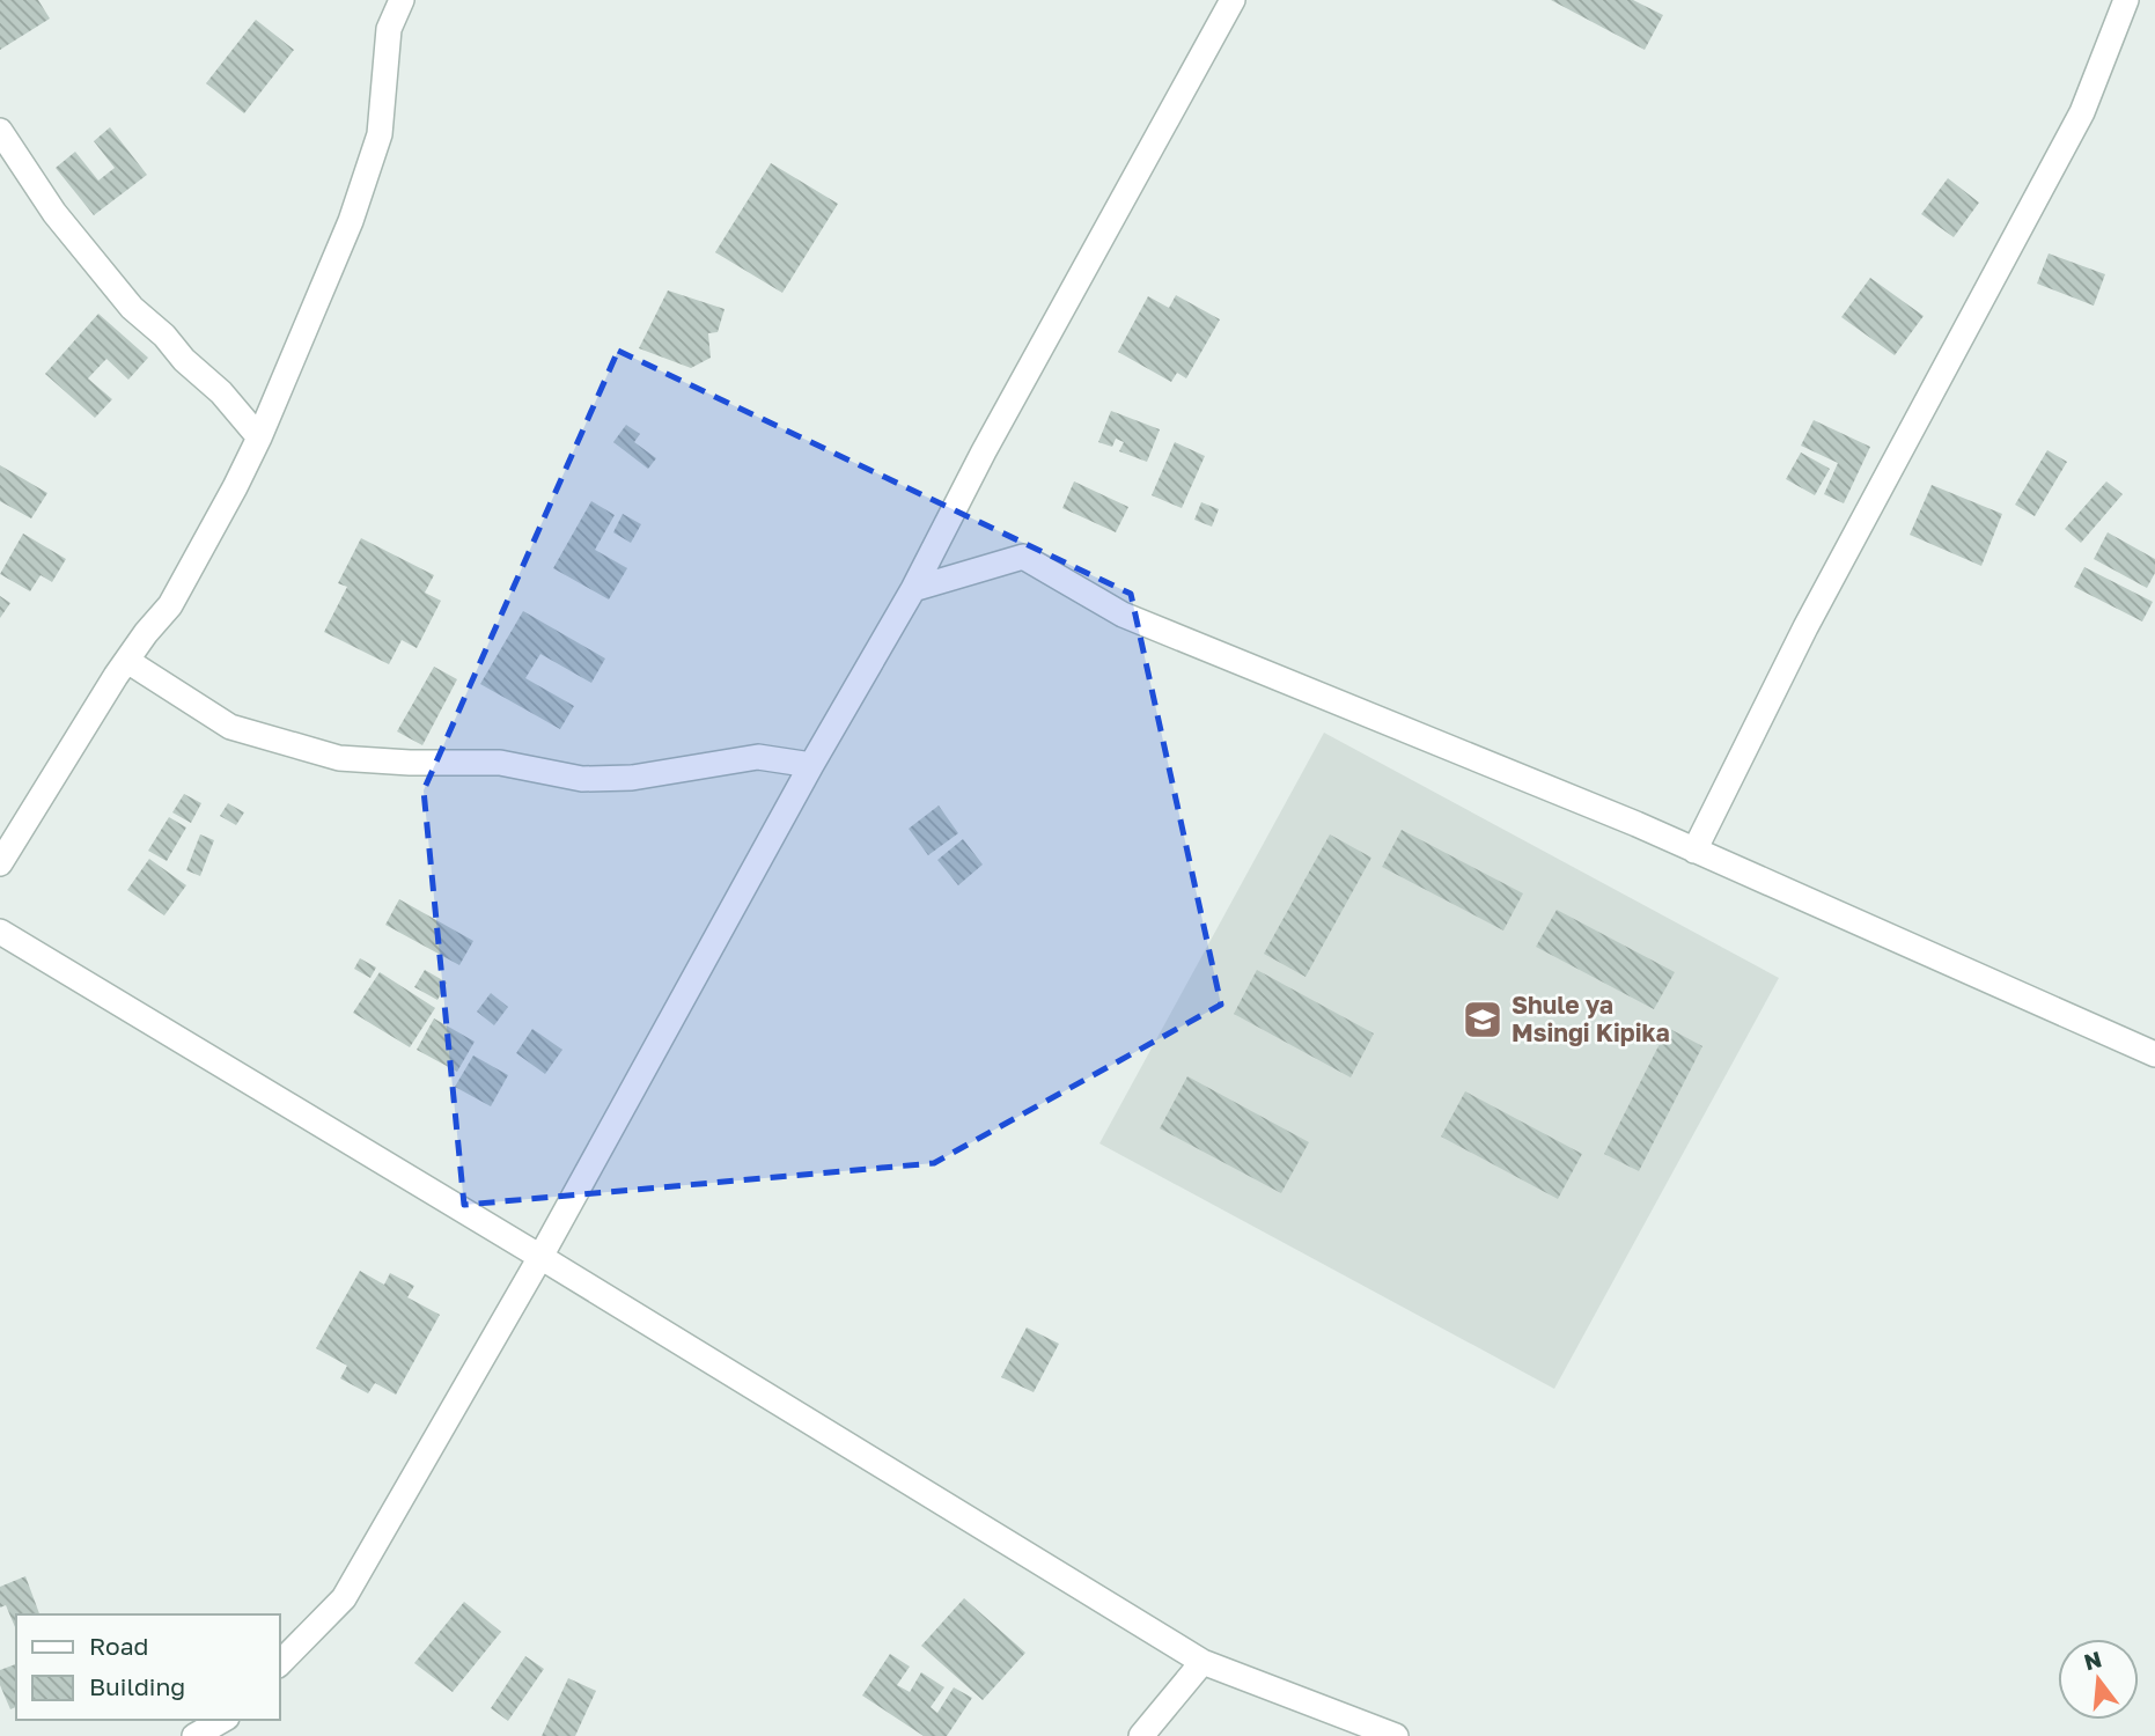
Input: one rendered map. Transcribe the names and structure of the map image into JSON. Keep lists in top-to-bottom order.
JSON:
{
  "places": {
    "school or university": ["Shule ya Msingi Kipika"]
  },
  "legend": ["Road", "Building"],
  "north": "top"
}
